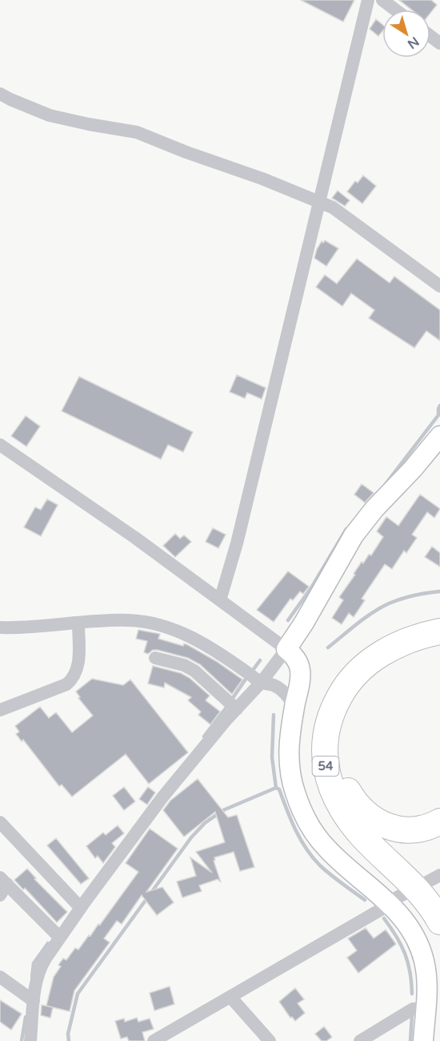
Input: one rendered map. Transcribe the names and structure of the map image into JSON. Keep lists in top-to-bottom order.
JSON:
{
  "streets": {
    "highway": ["54"]
  },
  "north": "bottom right"
}
